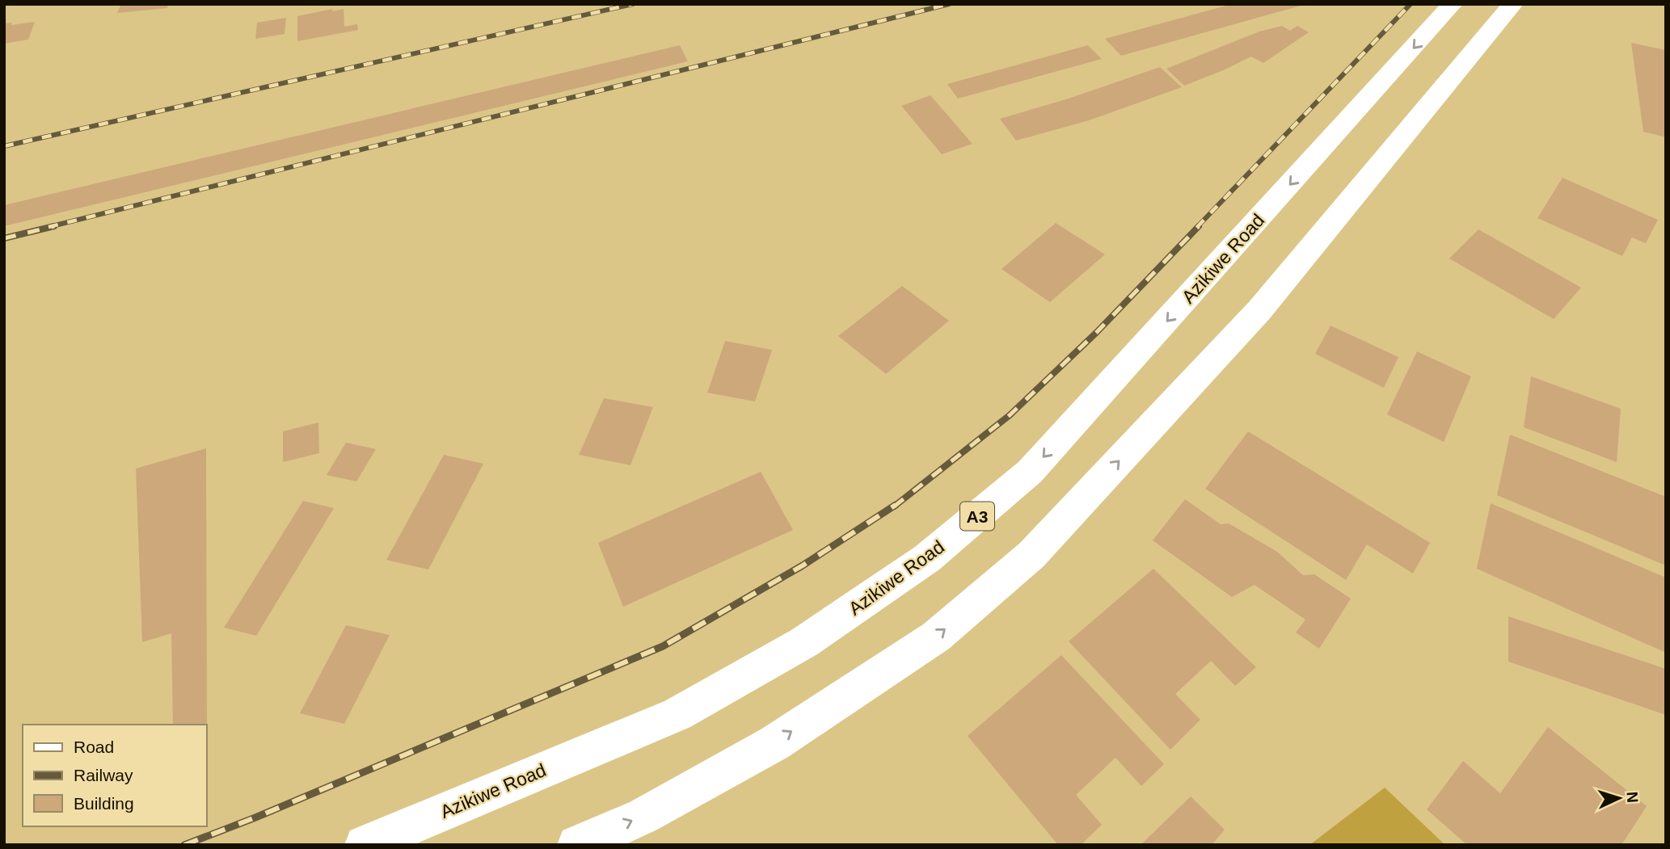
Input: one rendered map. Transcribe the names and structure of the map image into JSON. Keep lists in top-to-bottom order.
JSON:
{
  "streets": {
    "main road": ["Azikiwe Road", "A3"]
  },
  "legend": ["Road", "Railway", "Building"],
  "north": "right"
}
